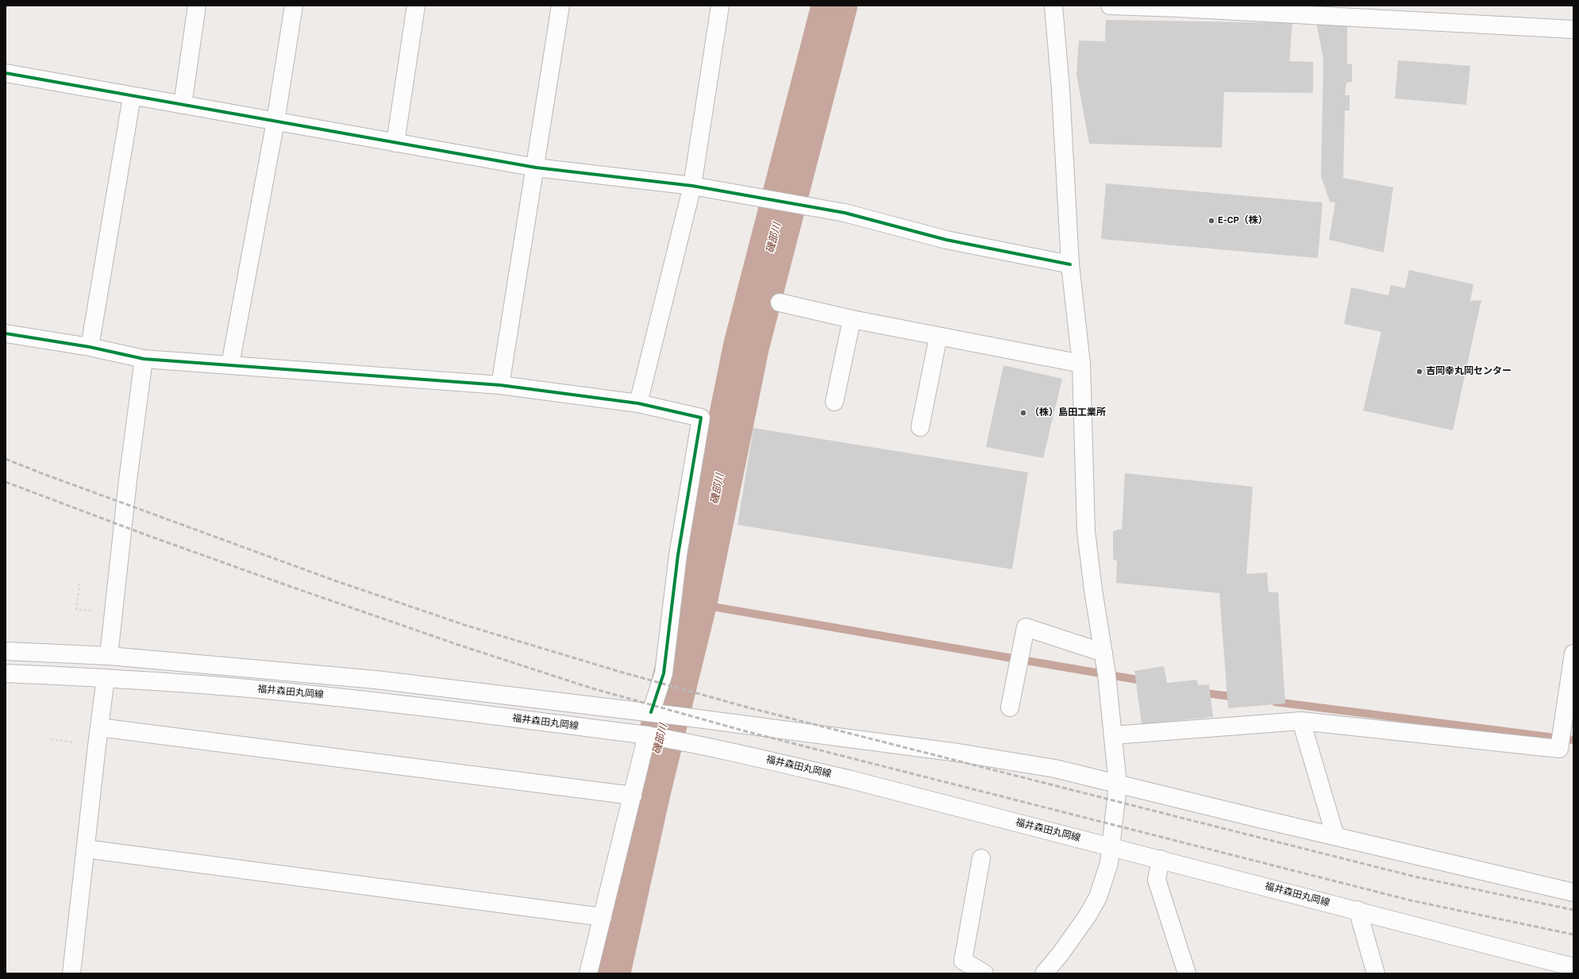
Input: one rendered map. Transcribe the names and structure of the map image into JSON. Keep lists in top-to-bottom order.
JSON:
{
  "streets": {
    "street": ["福井森田丸岡線"]
  },
  "water": ["磯部川"],
  "places": ["E-CP（株）", "吉岡幸丸岡センター", "（株）島田工業所"]
}
